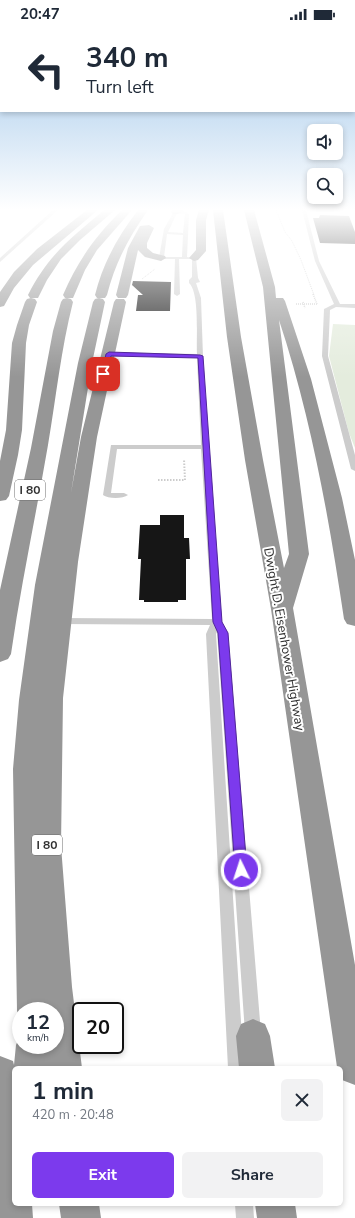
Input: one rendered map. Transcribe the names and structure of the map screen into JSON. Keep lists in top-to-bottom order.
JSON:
{
  "streets": {
    "highway": ["I 80", "Dwight D. Eisenhower Highway"]
  },
  "page": {
    "status": "20:47",
    "turn": ["340 m", "Turn left"],
    "speed": "12 km/h",
    "limit": "20",
    "heading": ["1 min", "420 m · 20:48"],
    "buttons": ["Exit", "Share"]
  }
}
